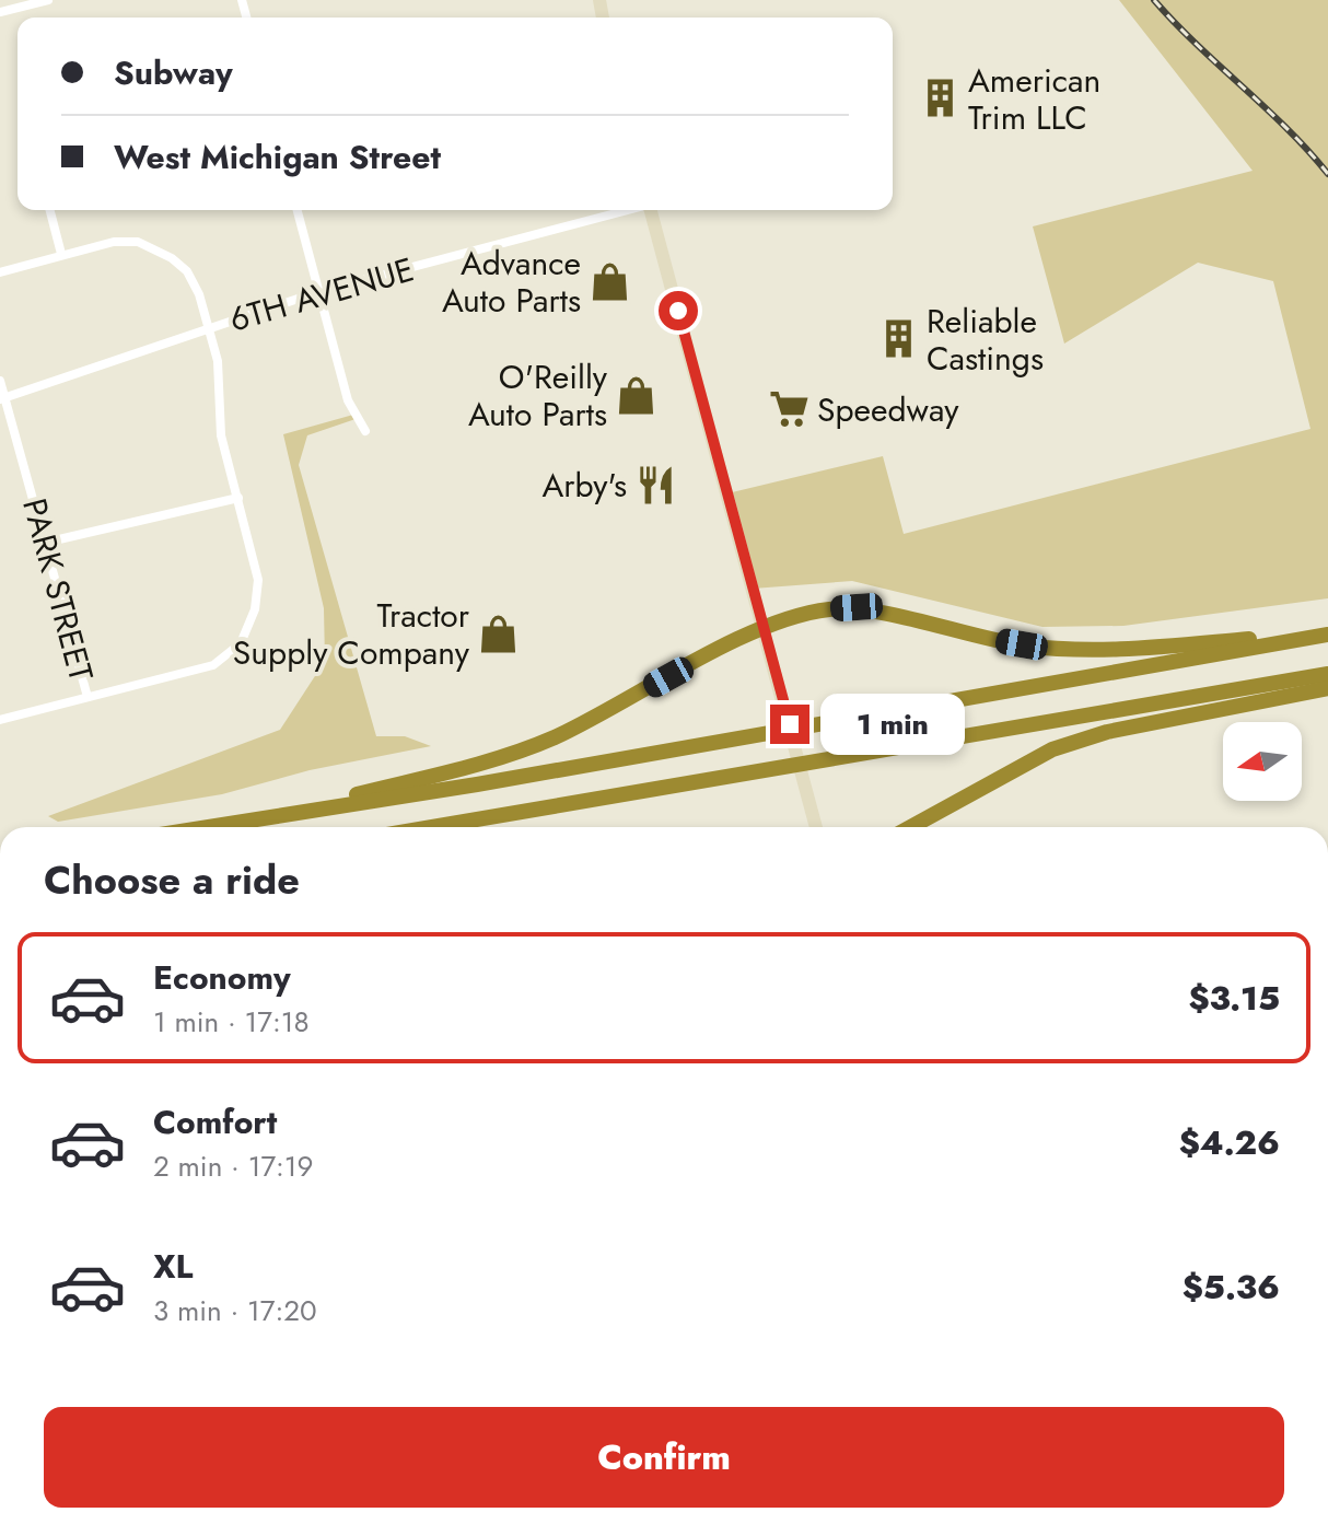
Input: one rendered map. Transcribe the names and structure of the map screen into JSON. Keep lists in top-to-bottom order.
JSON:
{
  "streets": {
    "street": ["6TH AVENUE", "PARK STREET"]
  },
  "crossings": [
    ["6TH AVENUE", "PARK STREET"]
  ],
  "places": {
    "building": ["American Trim LLC", "Reliable Castings"],
    "shop": ["Advance Auto Parts", "O'Reilly Auto Parts", "Tractor Supply Company"],
    "supermarket": ["Speedway"],
    "restaurant": ["Arby's"]
  },
  "north": "left",
  "page": {
    "banner": ["Subway", "West Michigan Street"],
    "bubble": "1 min",
    "heading": "Choose a ride",
    "list": [
      {
        "name": "Economy",
        "note": "1 min · 17:18",
        "value": "$3.15"
      },
      {
        "name": "Comfort",
        "note": "2 min · 17:19",
        "value": "$4.26"
      },
      {
        "name": "XL",
        "note": "3 min · 17:20",
        "value": "$5.36"
      }
    ],
    "buttons": "Confirm"
  }
}
